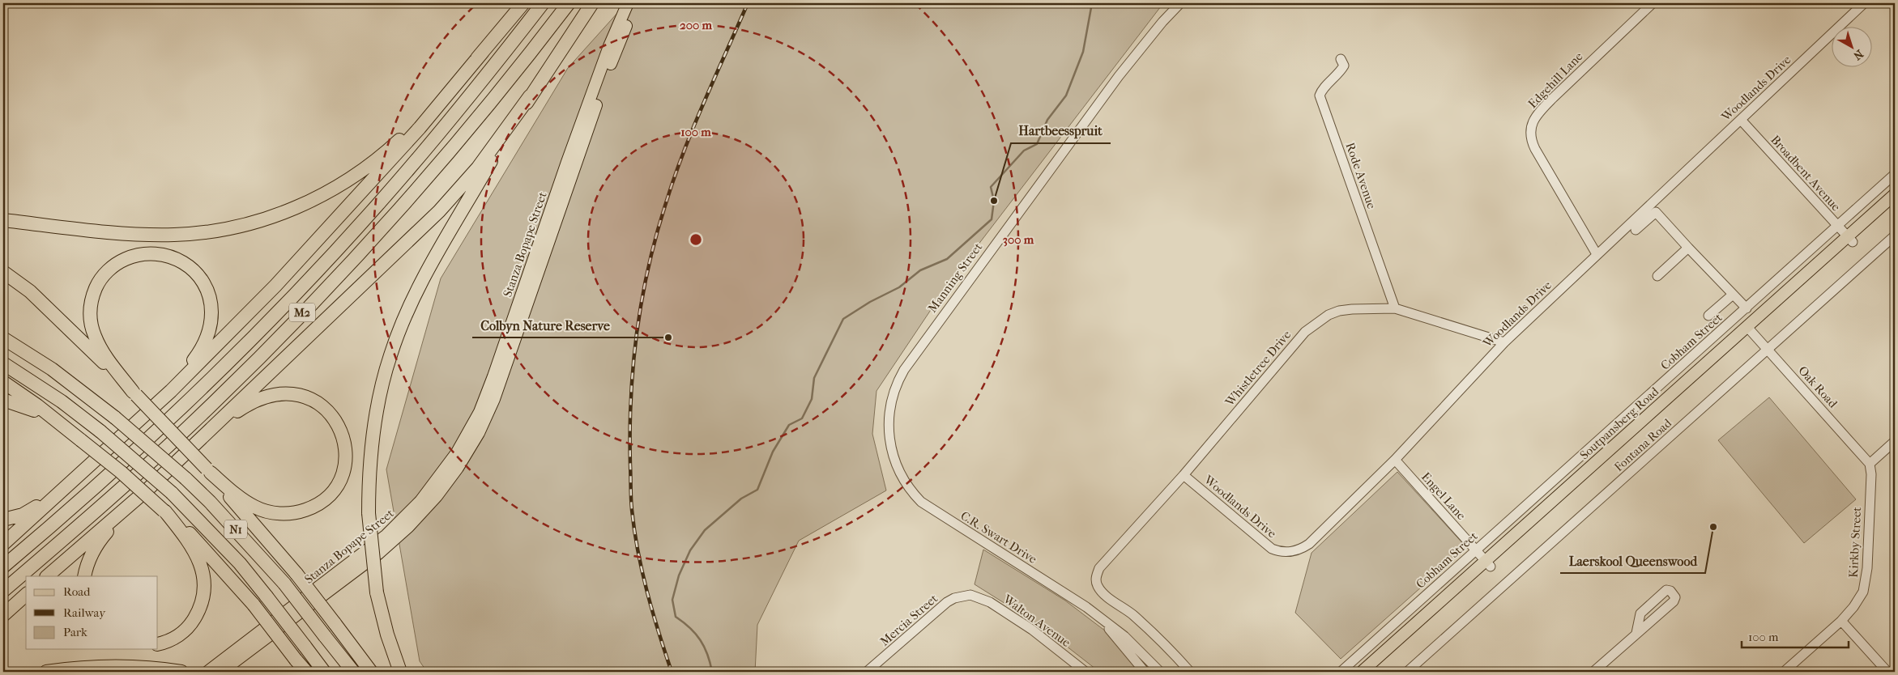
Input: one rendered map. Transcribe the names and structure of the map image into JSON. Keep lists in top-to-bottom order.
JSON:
{
  "streets": {
    "highway": ["M2", "N1"],
    "main road": ["Stanza Bopape Street", "Soutpansberg Road"],
    "street": [
      "Edgehill Lane",
      "Woodlands Drive",
      "Broadbent Avenue",
      "Rode Avenue",
      "Manning Street",
      "Cobham Street",
      "Whistletree Drive",
      "Oak Road",
      "Fontana Road",
      "Engel Lane",
      "C.R. Swart Drive",
      "Kirkby Street",
      "Mercia Street",
      "Walton Avenue"
    ]
  },
  "crossings": [
    ["Edgehill Lane", "Woodlands Drive"],
    ["Woodlands Drive", "Broadbent Avenue"],
    ["Woodlands Drive", "Whistletree Drive"],
    ["Woodlands Drive", "Engel Lane"],
    ["Broadbent Avenue", "Cobham Street"],
    ["Broadbent Avenue", "Soutpansberg Road"],
    ["Rode Avenue", "Whistletree Drive"],
    ["Manning Street", "C.R. Swart Drive"],
    ["Cobham Street", "Engel Lane"],
    ["Oak Road", "Soutpansberg Road"],
    ["Oak Road", "Fontana Road"],
    ["Oak Road", "Kirkby Street"],
    ["Soutpansberg Road", "Engel Lane"],
    ["Mercia Street", "Walton Avenue"]
  ],
  "places": ["Hartbeesspruit", "Colbyn Nature Reserve", "Laerskool Queenswood"],
  "legend": ["Road", "Railway", "Park"],
  "scale_bar": "100 m",
  "north": "bottom right",
  "rings": ["200 m", "100 m", "300 m"]
}
